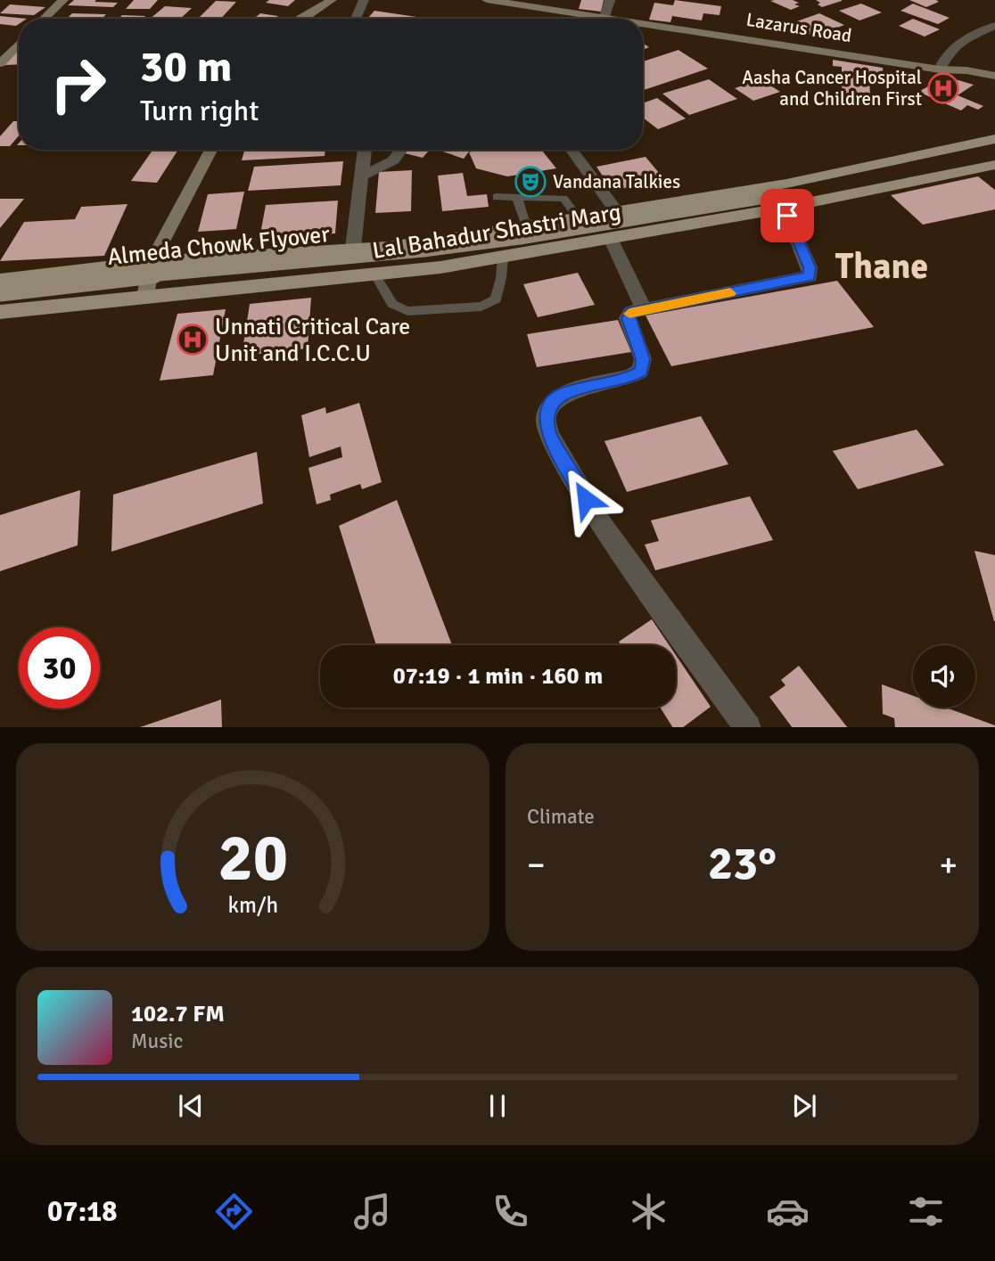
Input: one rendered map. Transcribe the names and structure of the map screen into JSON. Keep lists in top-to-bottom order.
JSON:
{
  "streets": {
    "main road": ["Lazarus Road", "Lal Bahadur Shastri Marg", "Almeda Chowk Flyover"]
  },
  "districts": ["Thane"],
  "places": {
    "hospital": ["Aasha Cancer Hospital and Children First", "Unnati Critical Care Unit and I.C.C.U"],
    "theatre": ["Vandana Talkies"]
  },
  "page": {
    "turn": ["30 m", "Turn right"],
    "limit": "30",
    "trip": "07:19 · 1 min · 160 m",
    "tile": "Climate",
    "heat": ["−", "23°", "+"],
    "song": ["102.7 FM", "Music"],
    "tabs": "07:18",
    "gauge": ["20", "km/h"]
  }
}
